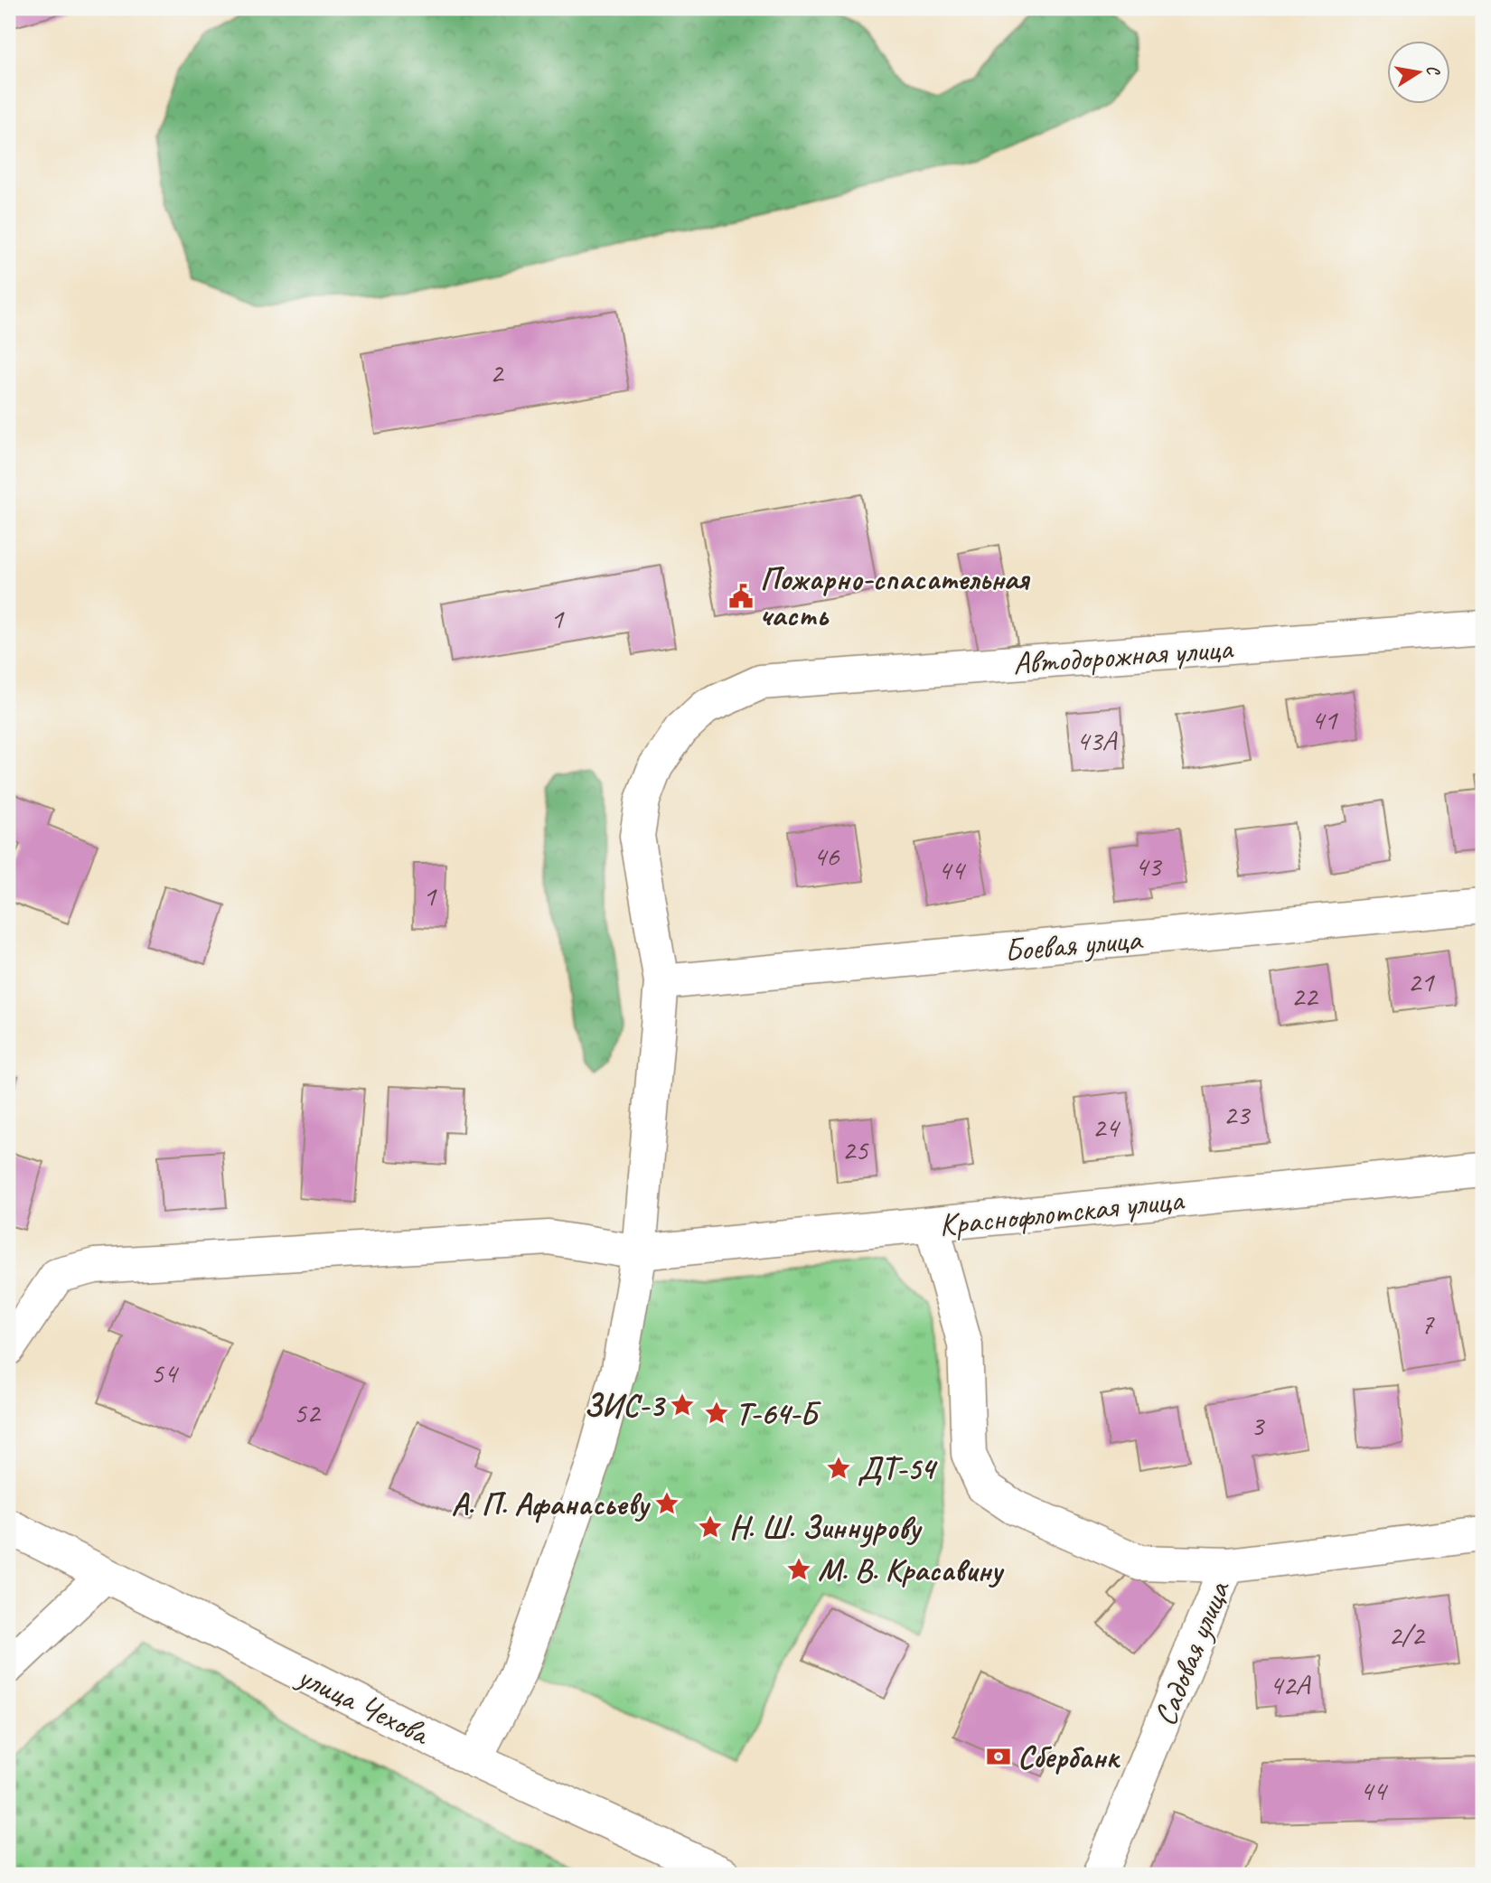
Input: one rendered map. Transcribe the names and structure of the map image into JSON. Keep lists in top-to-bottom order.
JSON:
{
  "streets": {
    "street": [
      "Автодорожная улица",
      "Боевая улица",
      "Краснофлотская улица",
      "Садовая улица",
      "улица Чехова"
    ]
  },
  "crossings": [
    ["Автодорожная улица", "Боевая улица"]
  ],
  "places": {
    "public building": ["Пожарно-спасательная часть"],
    "place": [
      "ЗИС-3",
      "Т-64-Б",
      "ДТ-54",
      "А. П. Афанасьеву",
      "Н. Ш. Зиннурову",
      "М. В. Красавину"
    ],
    "bank": ["Сбербанк"]
  },
  "house_numbers": [
    "2",
    "1",
    "41",
    "43А",
    "46",
    "43",
    "44",
    "1",
    "21",
    "22",
    "23",
    "24",
    "25",
    "7",
    "54",
    "52",
    "3",
    "2/2",
    "42А",
    "44"
  ],
  "north": "right"
}
